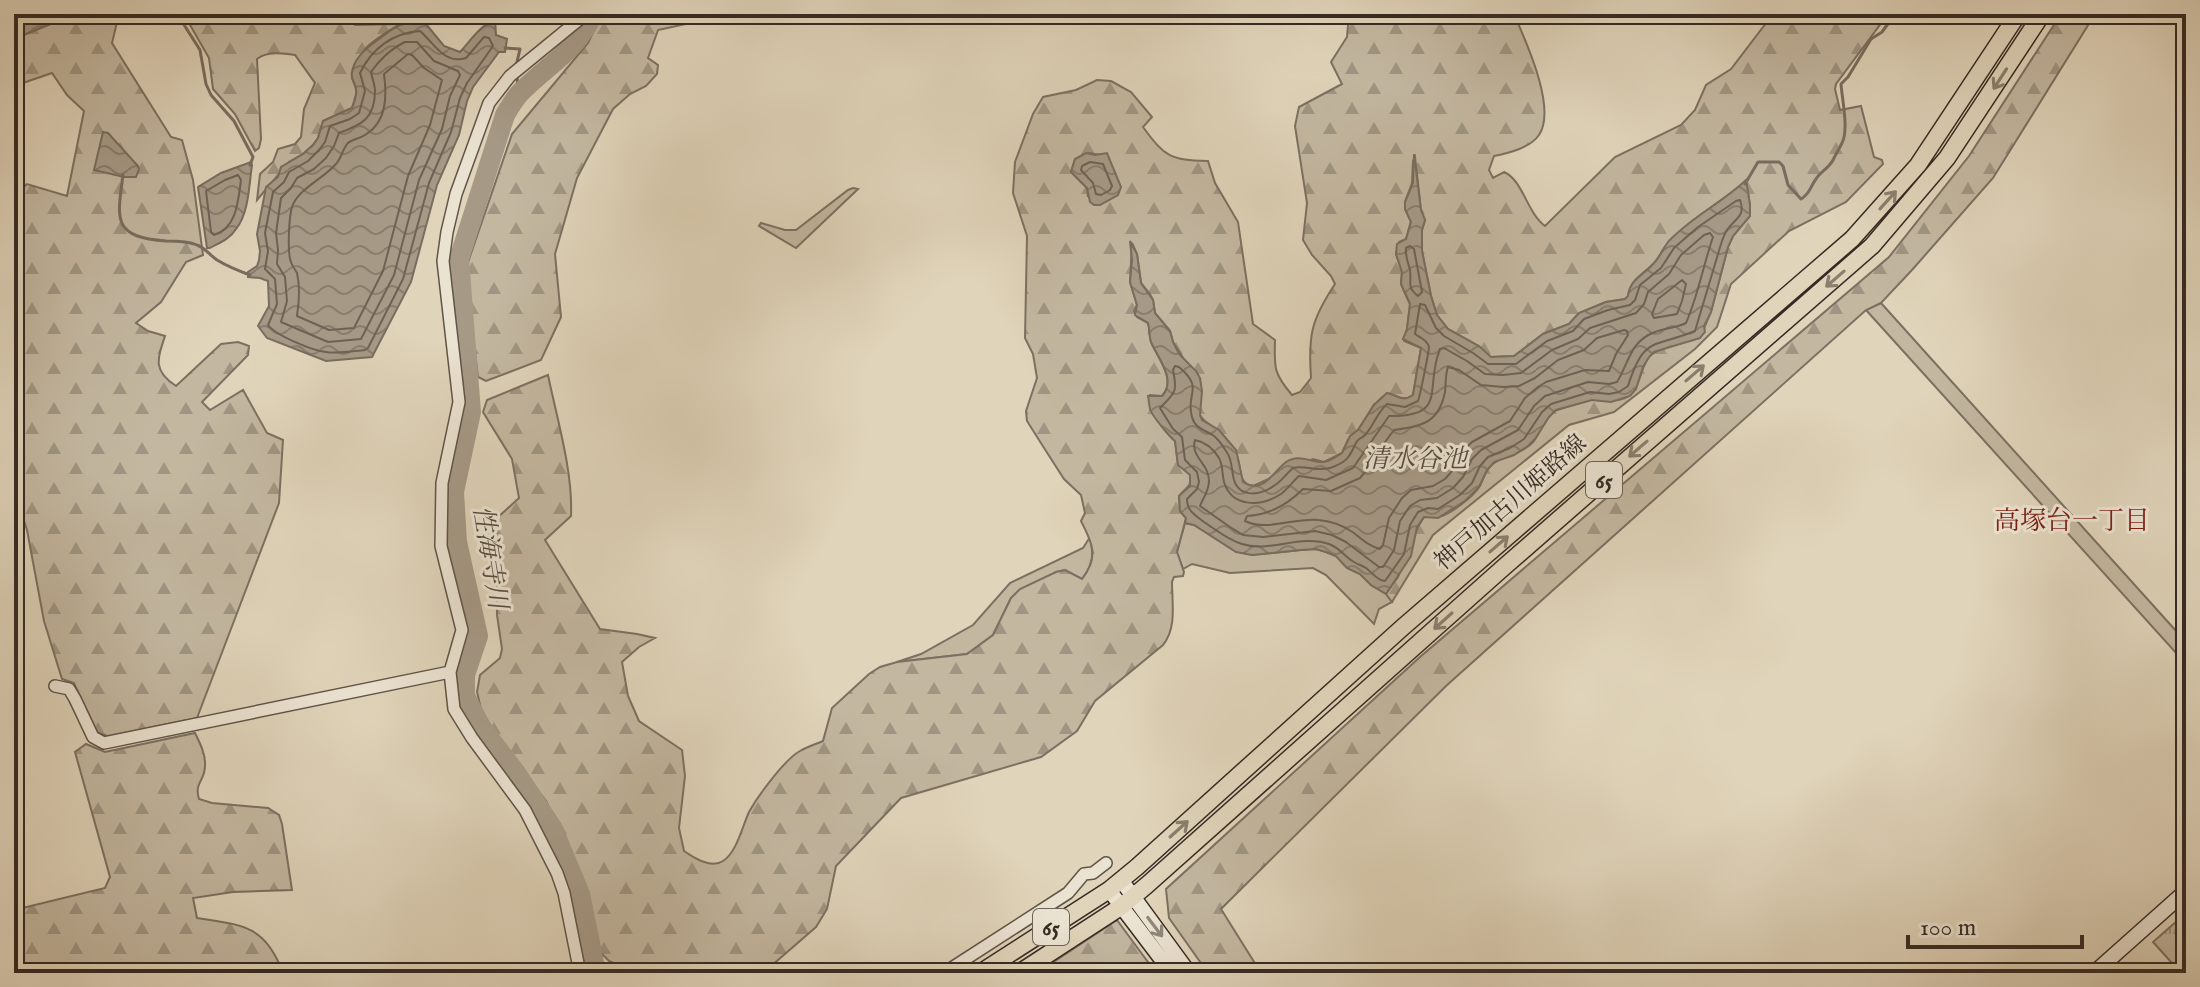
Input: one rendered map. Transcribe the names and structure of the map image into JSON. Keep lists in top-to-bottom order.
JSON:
{
  "streets": {
    "main road": ["65", "神戸加古川姫路線"]
  },
  "districts": ["高塚台一丁目"],
  "water": ["清水谷池", "性海寺川"],
  "scale_bar": "100 m"
}
